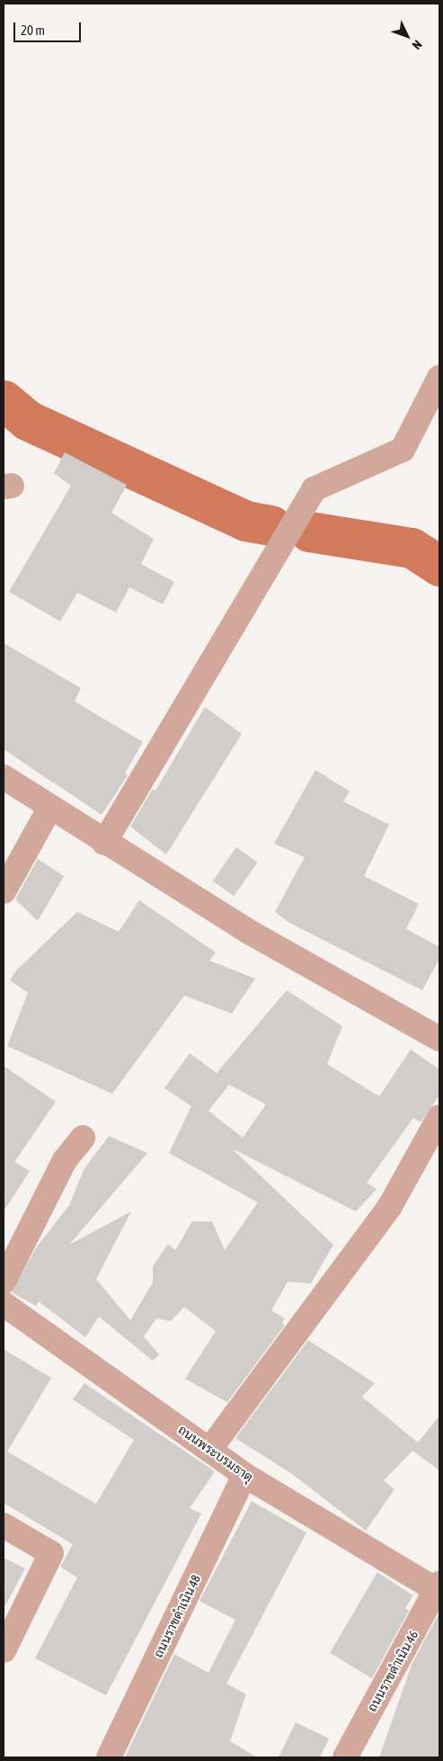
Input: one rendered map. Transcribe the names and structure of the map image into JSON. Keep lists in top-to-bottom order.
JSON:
{
  "streets": {
    "street": ["ถนนพระบรมธาตุ", "ถนนราขดำเนิน 48", "ถนนราขดำเนิน 46"]
  },
  "crossings": [
    ["ถนนพระบรมธาตุ", "ถนนราขดำเนิน 48"],
    ["ถนนพระบรมธาตุ", "ถนนราขดำเนิน 46"]
  ],
  "scale_bar": "20 m",
  "north": "bottom right"
}
